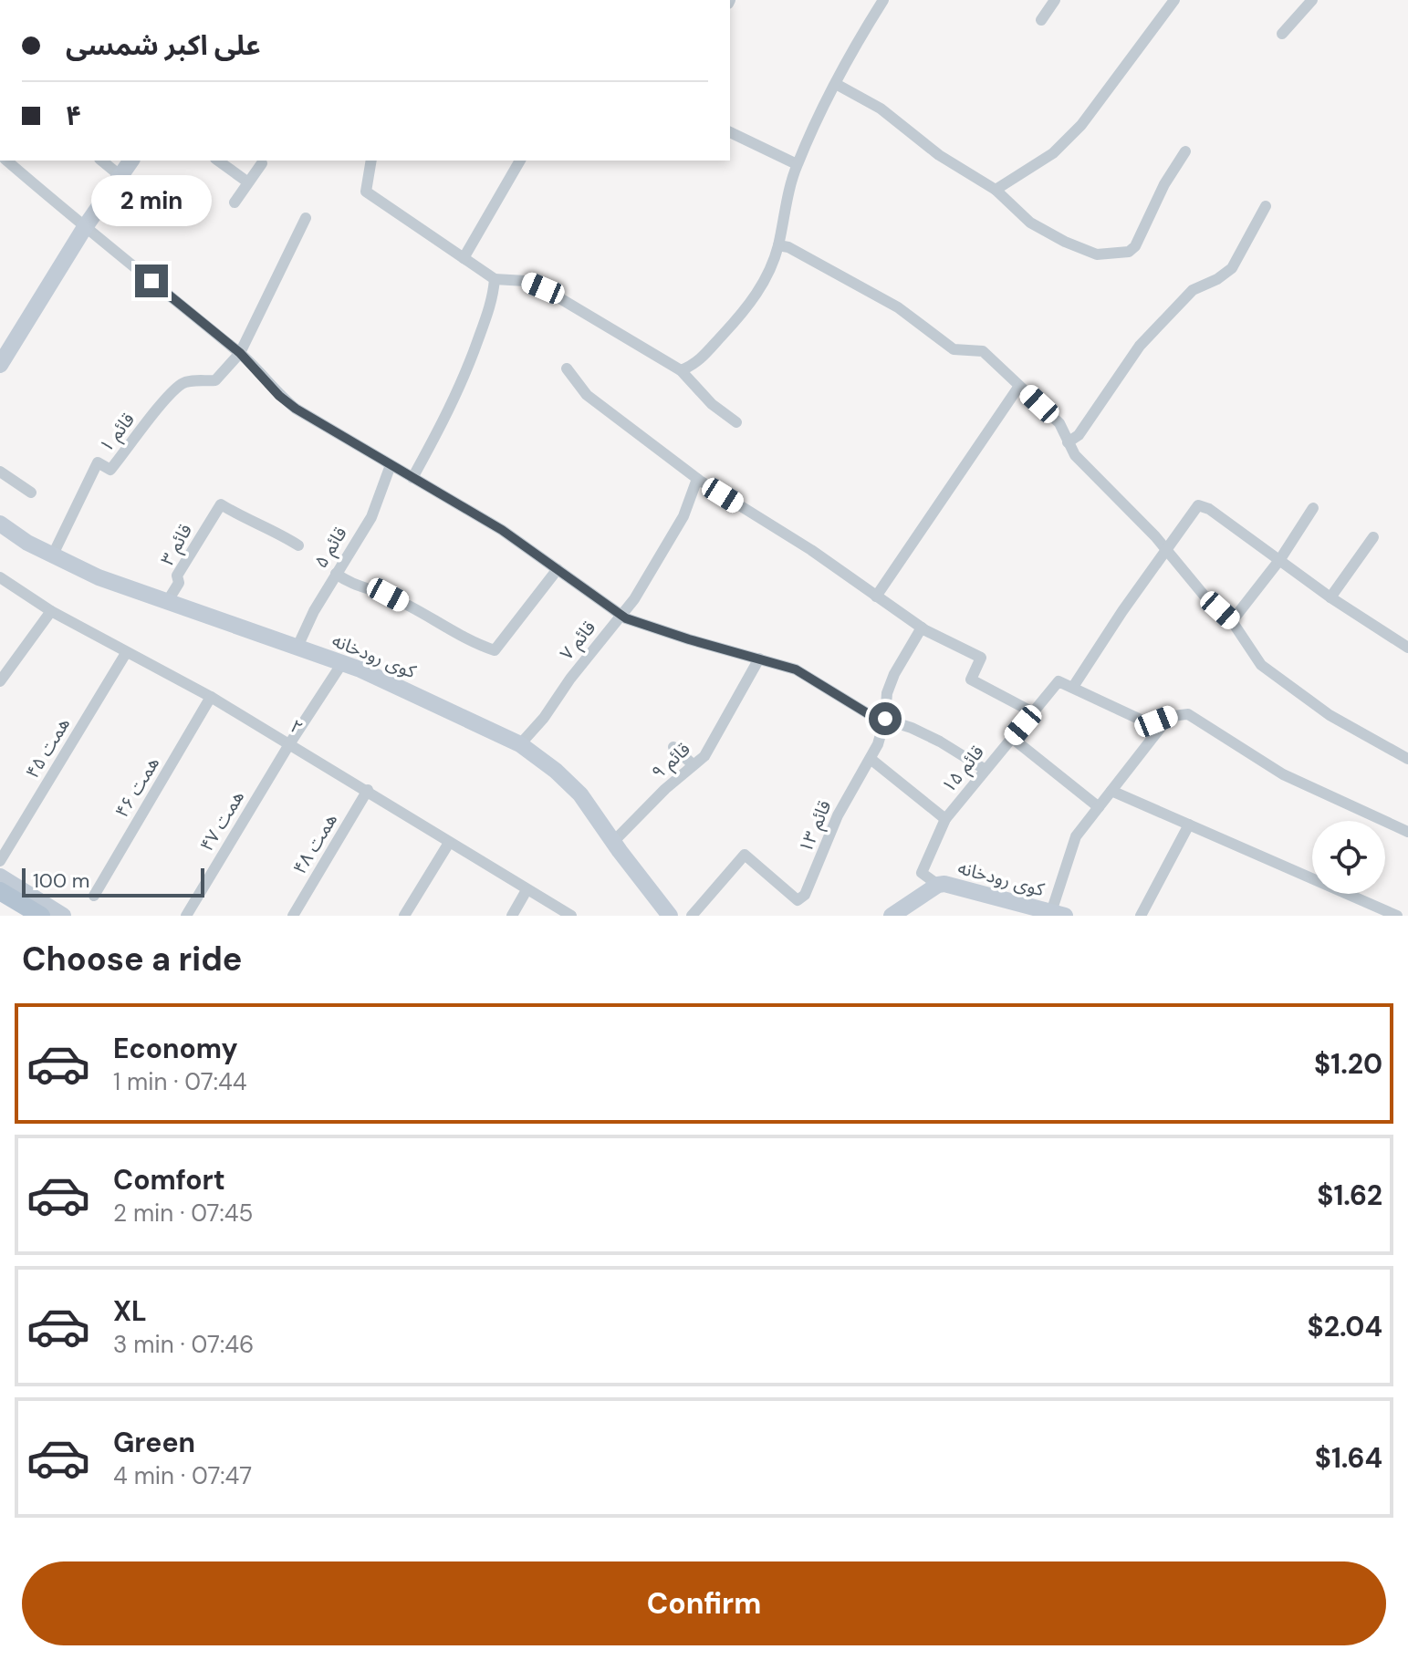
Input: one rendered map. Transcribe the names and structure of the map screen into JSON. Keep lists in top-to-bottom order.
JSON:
{
  "streets": {
    "street": [
      "قائم ۱",
      "قائم ۳",
      "قائم ۵",
      "قائم ۷",
      "کوی رودخانه",
      "۲",
      "همت ۴۵",
      "قائم ۹",
      "قائم ۱۵",
      "همت ۴۶",
      "همت ۴۷",
      "قائم ۱۳",
      "همت ۴۸"
    ]
  },
  "crossings": [
    ["قائم ۱", "کوی رودخانه"],
    ["قائم ۳", "کوی رودخانه"],
    ["قائم ۵", "کوی رودخانه"],
    ["قائم ۷", "کوی رودخانه"],
    ["کوی رودخانه", "قائم ۹"],
    ["کوی رودخانه", "قائم ۱۵"],
    ["کوی رودخانه", "همت ۴۷"],
    ["۲", "همت ۴۵"],
    ["۲", "همت ۴۶"],
    ["۲", "همت ۴۷"],
    ["۲", "همت ۴۸"]
  ],
  "scale_bar": "100 m",
  "page": {
    "banner": ["علی اکبر شمسی", "۴"],
    "bubble": "2 min",
    "scale": "100 m",
    "heading": "Choose a ride",
    "list": [
      {
        "name": "Economy",
        "note": "1 min · 07:44",
        "value": "$1.20"
      },
      {
        "name": "Comfort",
        "note": "2 min · 07:45",
        "value": "$1.62"
      },
      {
        "name": "XL",
        "note": "3 min · 07:46",
        "value": "$2.04"
      },
      {
        "name": "Green",
        "note": "4 min · 07:47",
        "value": "$1.64"
      }
    ],
    "buttons": "Confirm"
  }
}
